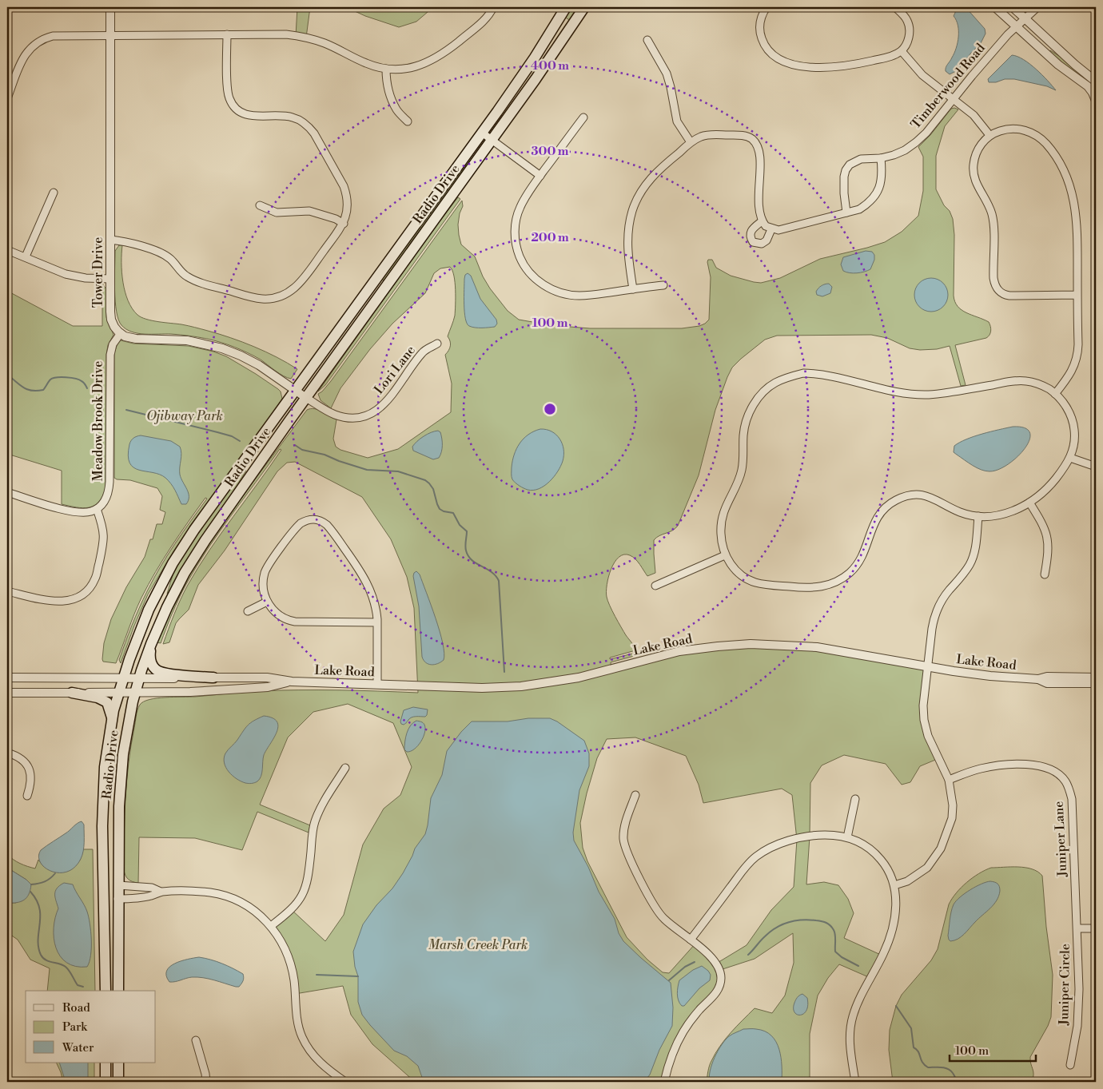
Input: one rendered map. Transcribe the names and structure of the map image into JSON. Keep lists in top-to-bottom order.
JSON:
{
  "streets": {
    "main road": ["Radio Drive"],
    "street": [
      "Timberwood Road",
      "Tower Drive",
      "Lori Lane",
      "Meadow Brook Drive",
      "Lake Road",
      "Juniper Lane",
      "Juniper Circle"
    ]
  },
  "crossings": [
    ["Radio Drive", "Lori Lane"],
    ["Radio Drive", "Lake Road"],
    ["Tower Drive", "Meadow Brook Drive"],
    ["Juniper Lane", "Juniper Circle"]
  ],
  "parks": ["Ojibway Park", "Marsh Creek Park"],
  "legend": ["Road", "Park", "Water"],
  "scale_bar": "100 m",
  "rings": [
    "400 m",
    "300 m",
    "200 m",
    "100 m"
  ]
}
